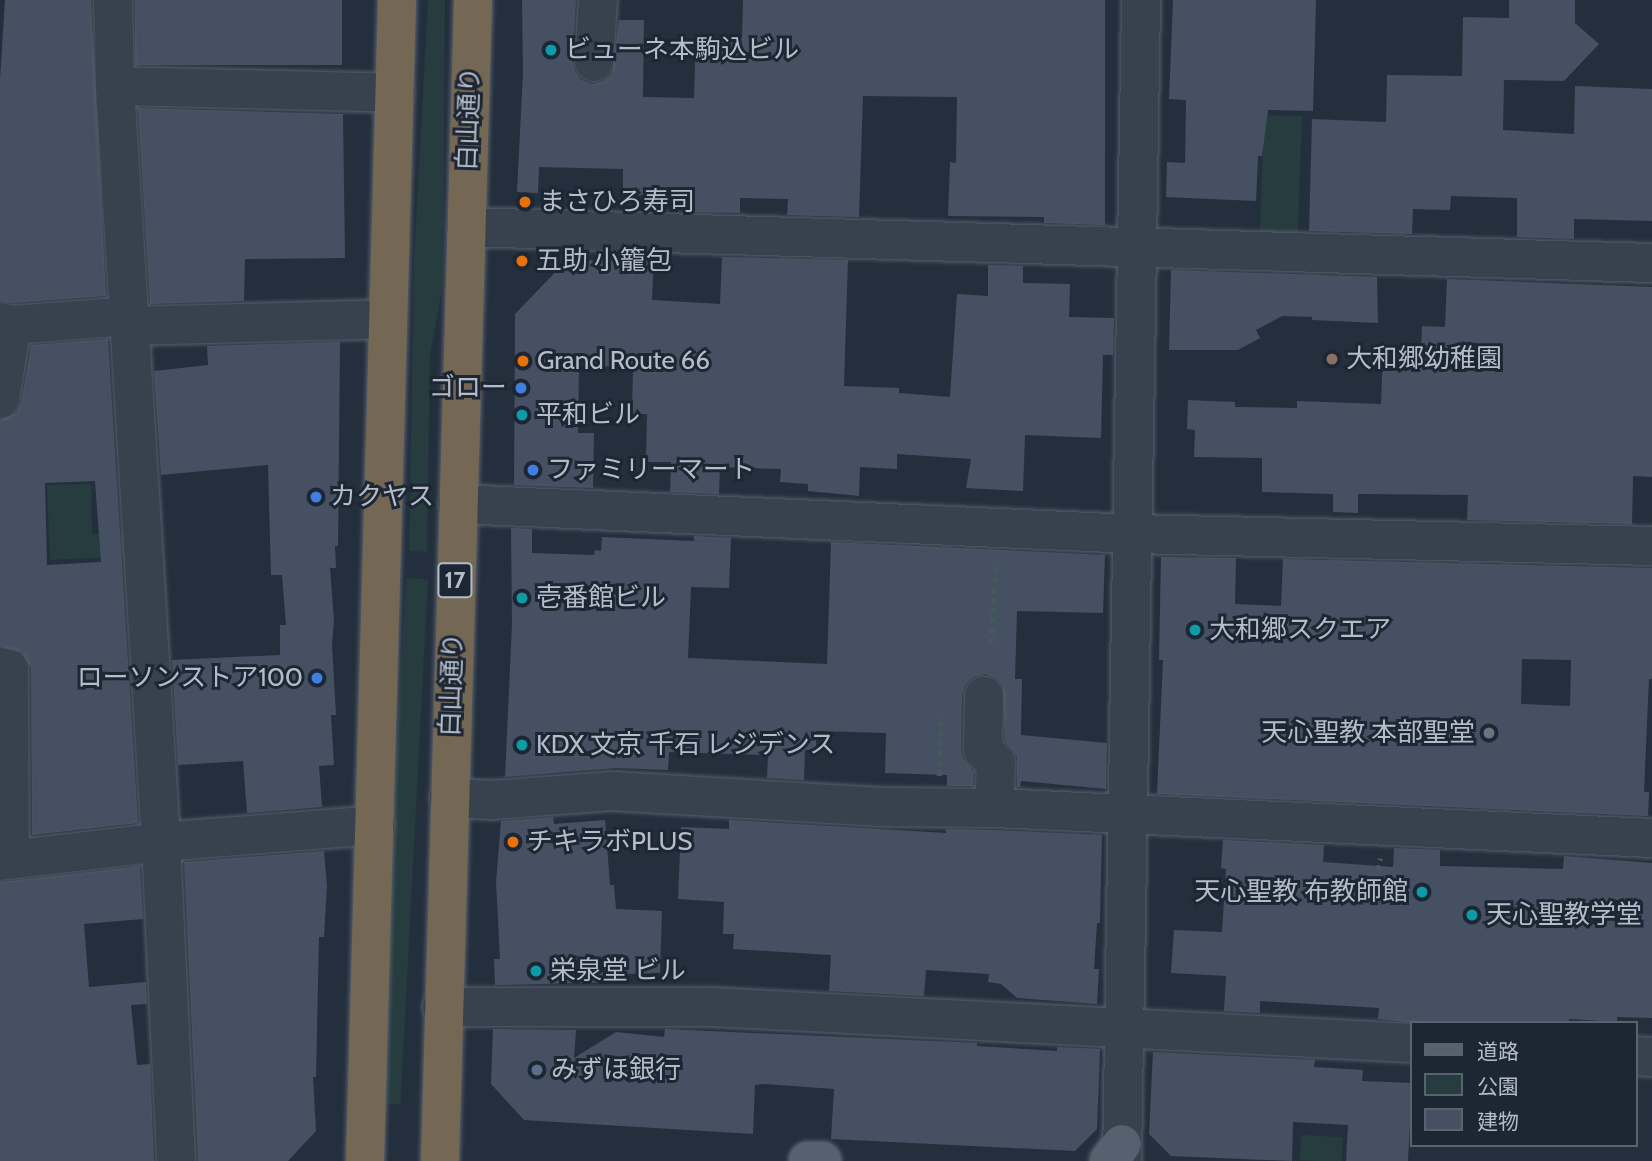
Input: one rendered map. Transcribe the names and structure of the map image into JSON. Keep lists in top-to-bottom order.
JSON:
{
  "streets": {
    "highway": ["白山通り", "17"]
  },
  "places": [
    "ビューネ本駒込ビル",
    "まさひろ寿司",
    "五助 小籠包",
    "大和郷幼稚園",
    "Grand Route 66",
    "ゴロー",
    "平和ビル",
    "ファミリーマート",
    "カクヤス",
    "壱番館ビル",
    "大和郷スクエア",
    "ローソンストア100",
    "天心聖教 本部聖堂",
    "KDX 文京 千石 レジデンス",
    "チキラボPLUS",
    "天心聖教 布教師館",
    "天心聖教学堂",
    "栄泉堂 ビル",
    "みずほ銀行"
  ],
  "legend": ["道路", "公園", "建物"]
}
